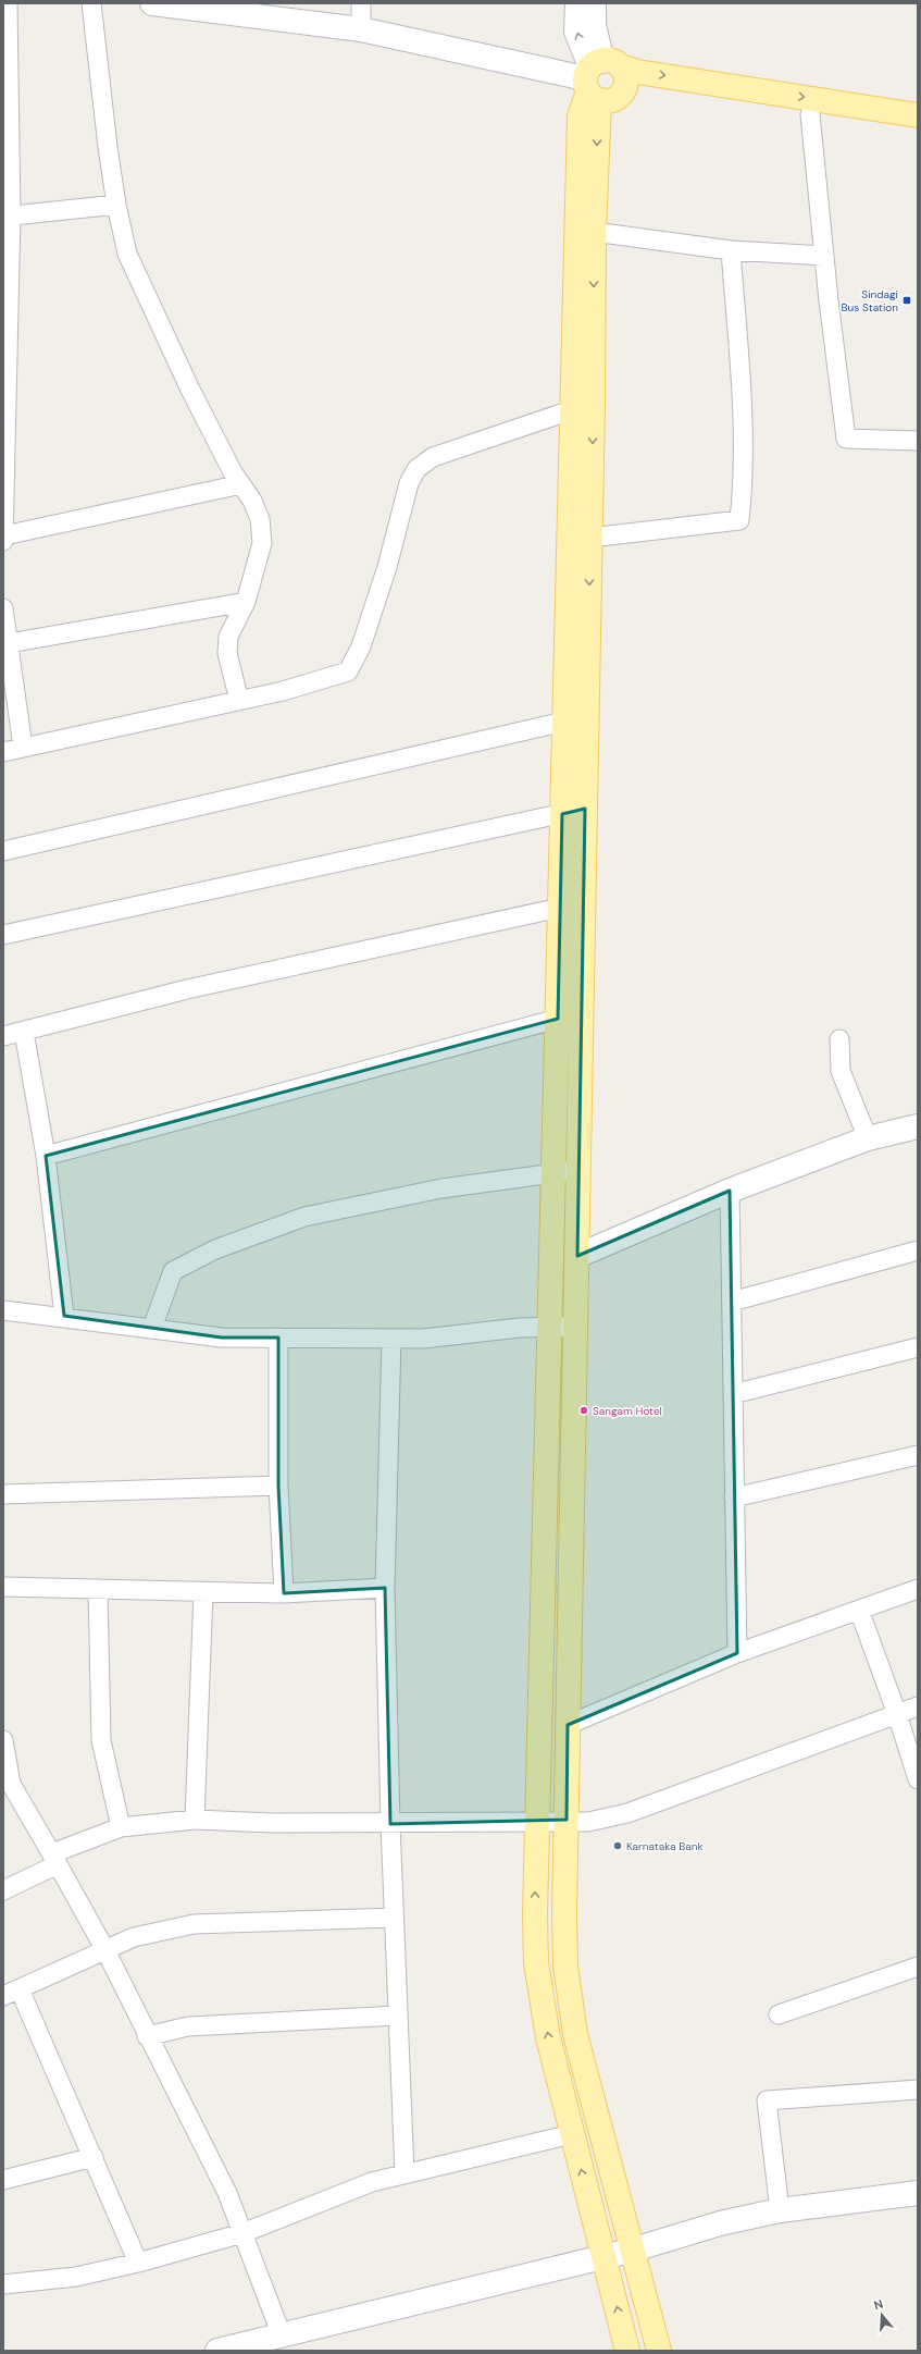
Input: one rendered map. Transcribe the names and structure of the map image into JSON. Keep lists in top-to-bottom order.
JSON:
{
  "places": {
    "transit": ["Sindagi Bus Station"],
    "other": ["Sangam Hotel", "Karnataka Bank"]
  },
  "north": "top"
}
